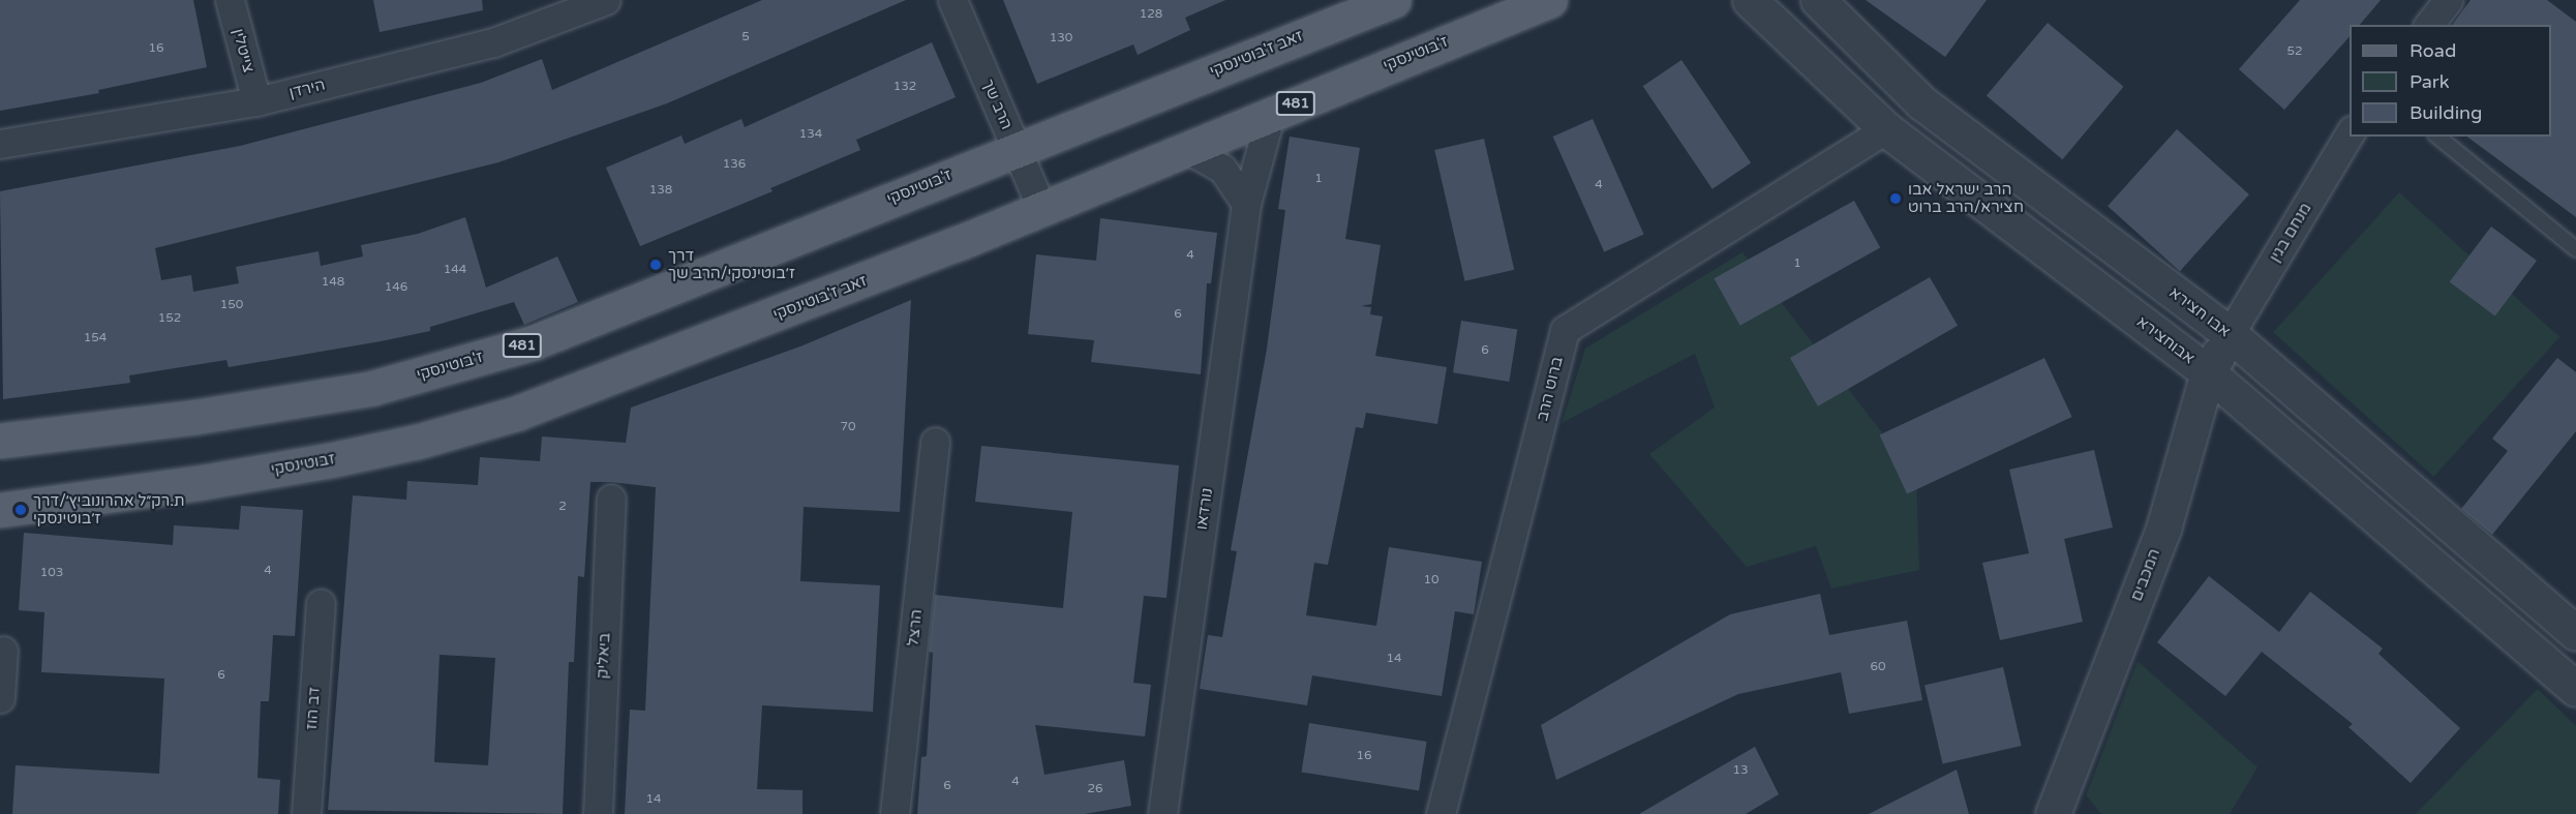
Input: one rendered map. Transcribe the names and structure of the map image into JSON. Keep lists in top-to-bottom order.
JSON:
{
  "streets": {
    "main road": [
      "זאב ז'בוטינסקי",
      "ז'בוטינסקי",
      "481",
      "זבוטינסקי"
    ],
    "street": [
      "צייטלין",
      "הירדן",
      "הרב שך",
      "מנחם בגין",
      "אבו חצירא",
      "אבוחצירא",
      "ברוט הרב",
      "נורדאו",
      "המכבים",
      "הרצל",
      "ביאליק",
      "דב הוז"
    ]
  },
  "crossings": [
    ["צייטלין", "הירדן"],
    ["זאב ז'בוטינסקי", "ז'בוטינסקי"],
    ["זאב ז'בוטינסקי", "הרב שך"],
    ["זאב ז'בוטינסקי", "זבוטינסקי"],
    ["ז'בוטינסקי", "הרב שך"],
    ["ז'בוטינסקי", "נורדאו"],
    ["מנחם בגין", "אבו חצירא"],
    ["מנחם בגין", "המכבים"],
    ["אבו חצירא", "המכבים"],
    ["אבוחצירא", "ברוט הרב"],
    ["אבוחצירא", "המכבים"]
  ],
  "places": ["הרב ישראל אבו חצירא/הרב ברוט", "דרך ז׳בוטינסקי/הרב שך", "ת.רק״ל אהרונוביץ׳/דרך ז׳בוטינסקי"],
  "house_numbers": [
    "128",
    "5",
    "130",
    "16",
    "52",
    "132",
    "134",
    "136",
    "1",
    "4",
    "138",
    "4",
    "1",
    "144",
    "148",
    "146",
    "150",
    "6",
    "152",
    "154",
    "6",
    "70",
    "2",
    "4",
    "103",
    "10",
    "14",
    "60",
    "6",
    "16",
    "13",
    "4",
    "6",
    "26",
    "14"
  ],
  "legend": ["Road", "Park", "Building"]
}
